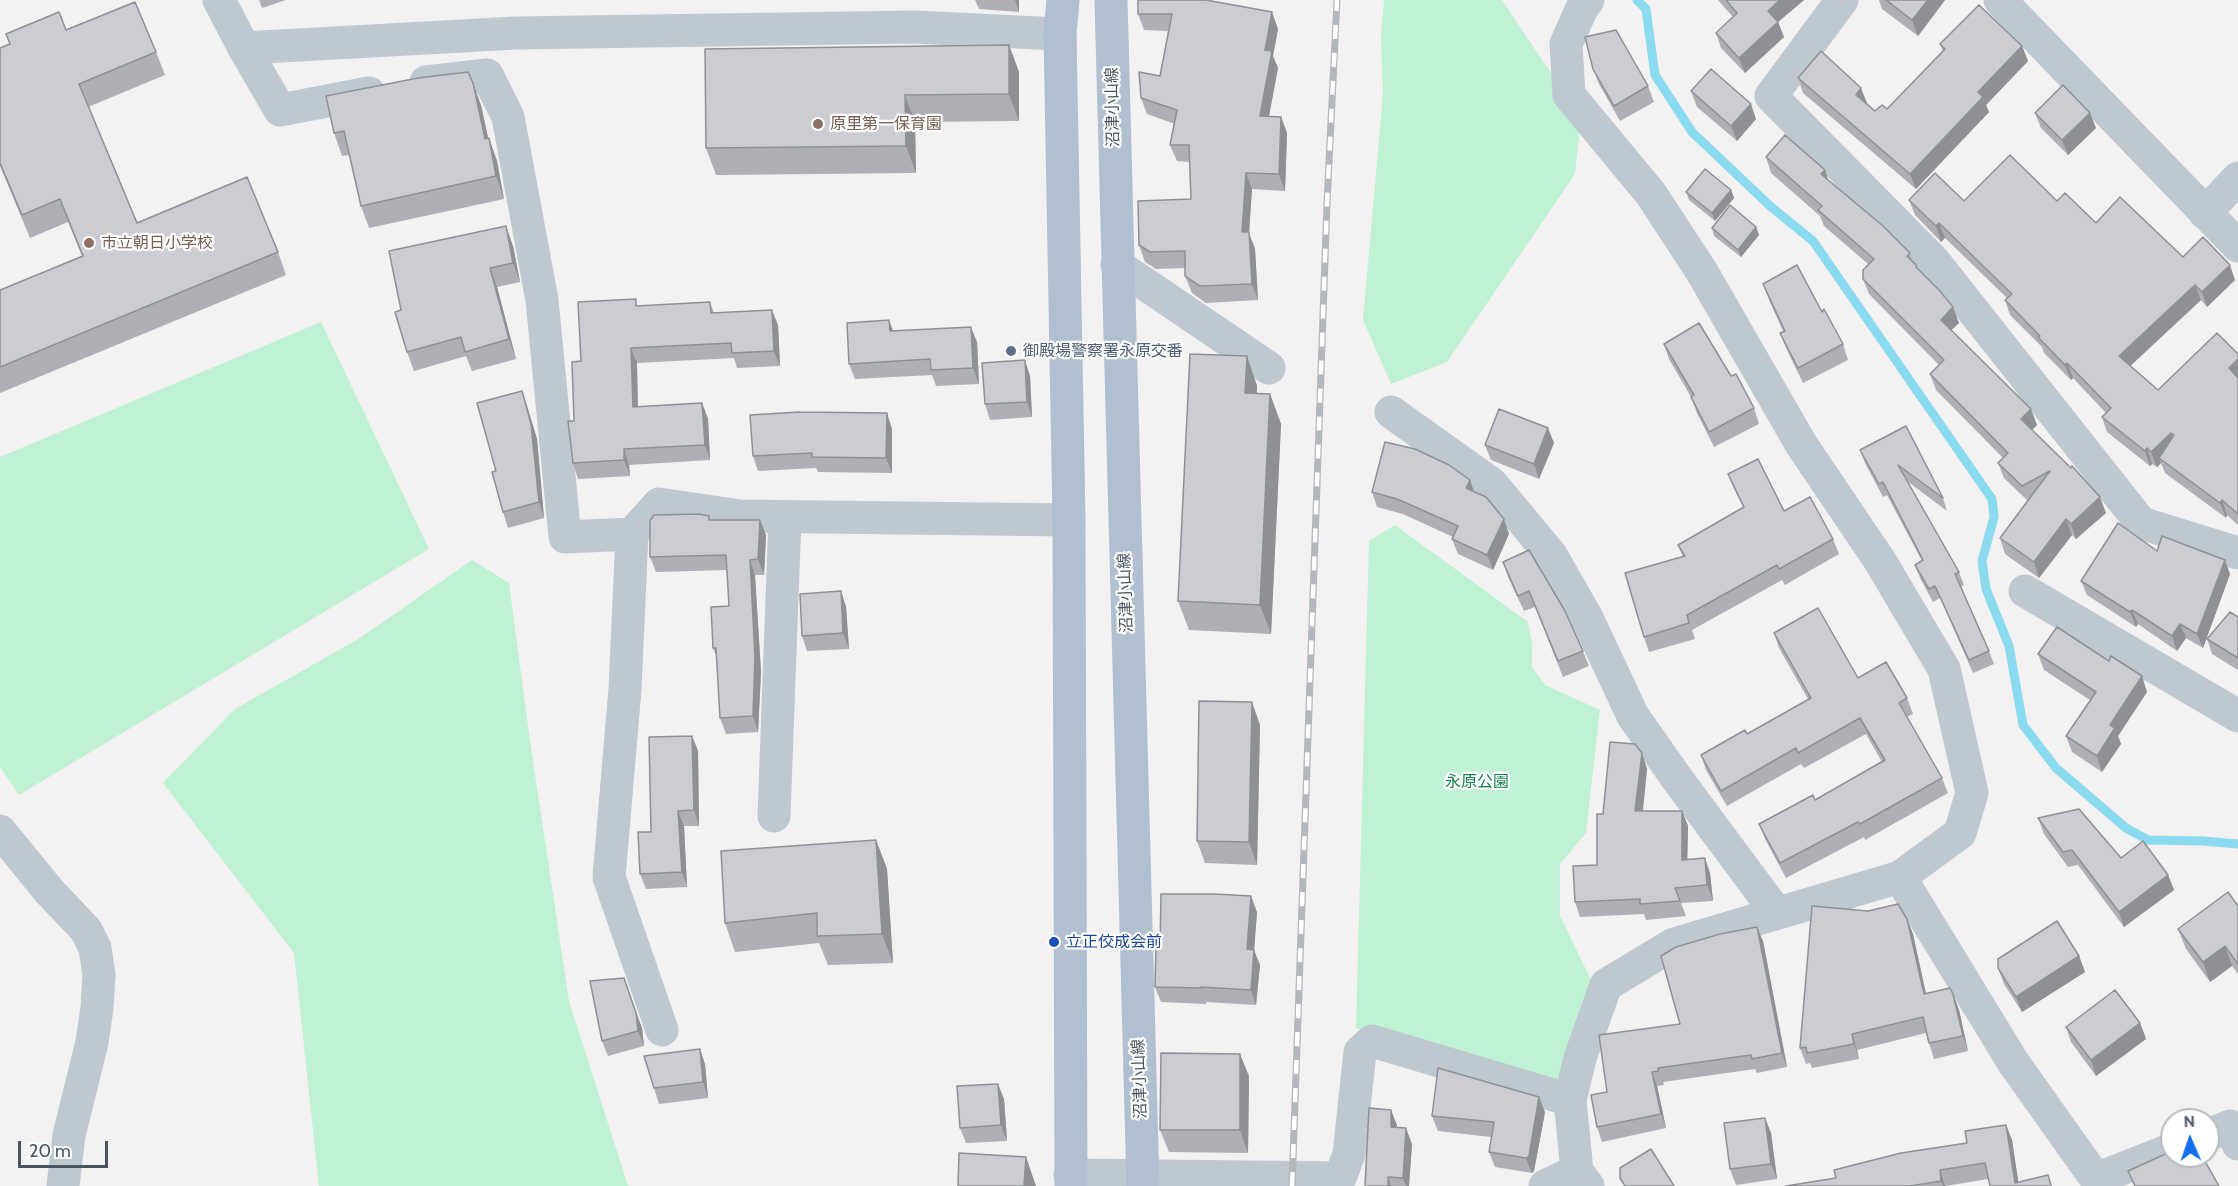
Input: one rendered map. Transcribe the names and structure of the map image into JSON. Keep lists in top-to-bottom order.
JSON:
{
  "streets": {
    "main road": ["沼津小山線"]
  },
  "parks": ["永原公園"],
  "places": [
    "原里第一保育園",
    "市立朝日小学校",
    "御殿場警察署永原交番",
    "立正佼成会前"
  ],
  "scale_bar": "20 m",
  "north": "top"
}
